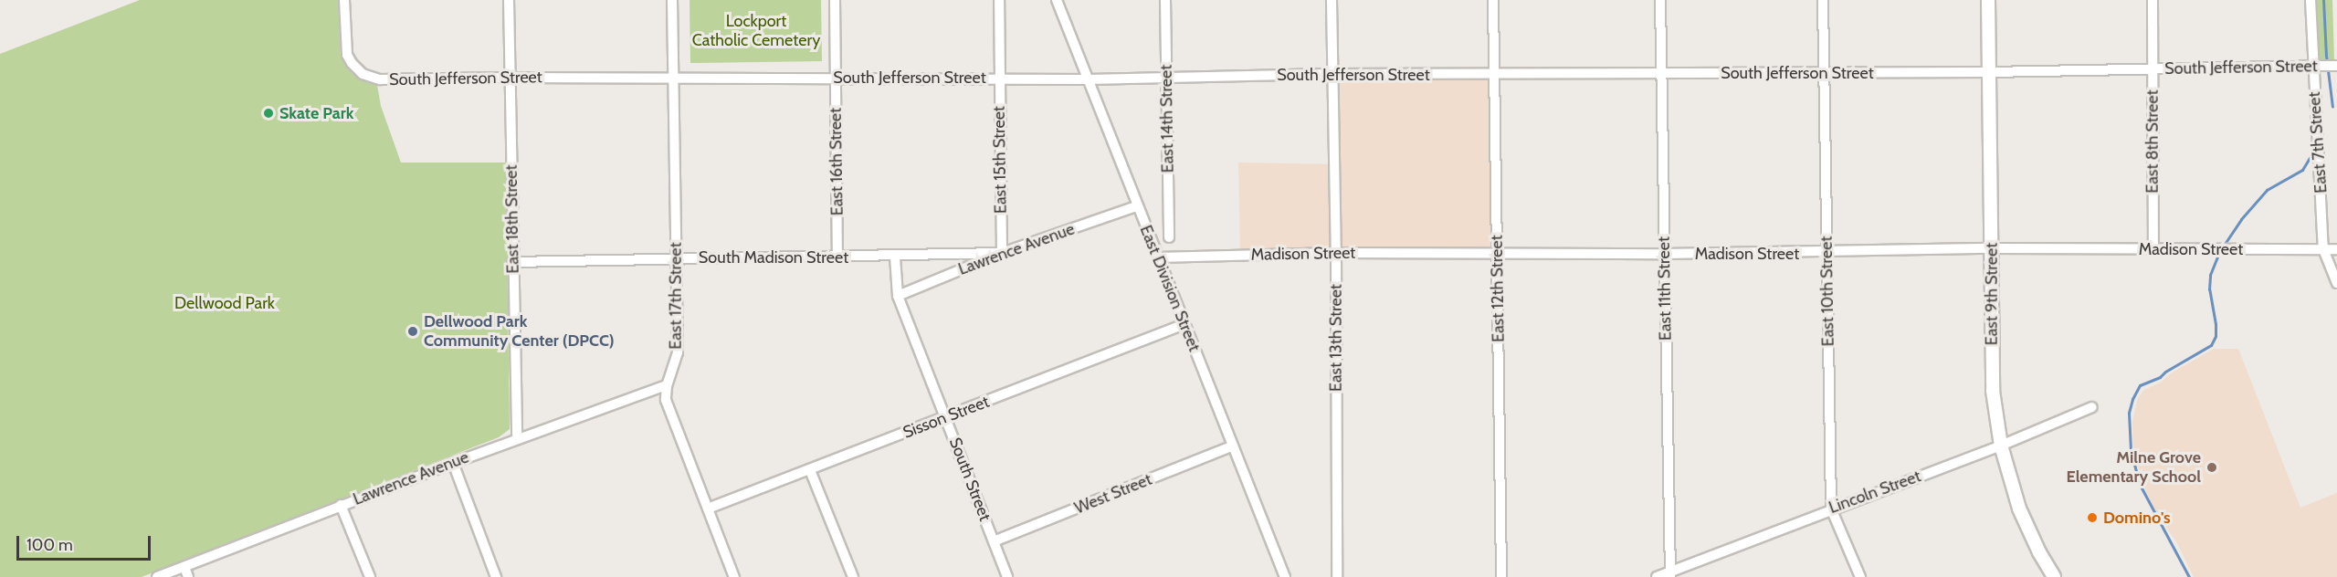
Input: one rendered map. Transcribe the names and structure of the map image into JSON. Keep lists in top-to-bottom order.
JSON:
{
  "streets": {
    "main road": ["East 9th Street"],
    "street": [
      "South Jefferson Street",
      "East 14th Street",
      "East 8th Street",
      "East 7th Street",
      "East 15th Street",
      "East 16th Street",
      "East 18th Street",
      "Lawrence Avenue",
      "Madison Street",
      "South Madison Street",
      "East Division Street",
      "East 12th Street",
      "East 11th Street",
      "East 10th Street",
      "East 17th Street",
      "East 13th Street",
      "Sisson Street",
      "South Street",
      "Lincoln Street",
      "West Street"
    ]
  },
  "crossings": [
    ["South Jefferson Street", "East 14th Street"],
    ["South Jefferson Street", "East 8th Street"],
    ["South Jefferson Street", "East 7th Street"],
    ["South Jefferson Street", "East 15th Street"],
    ["South Jefferson Street", "East 16th Street"],
    ["South Jefferson Street", "East 18th Street"],
    ["South Jefferson Street", "East Division Street"],
    ["South Jefferson Street", "East 12th Street"],
    ["South Jefferson Street", "East 11th Street"],
    ["South Jefferson Street", "East 10th Street"],
    ["South Jefferson Street", "East 9th Street"],
    ["South Jefferson Street", "East 17th Street"],
    ["South Jefferson Street", "East 13th Street"],
    ["East 8th Street", "Madison Street"],
    ["East 7th Street", "Madison Street"],
    ["East 15th Street", "Lawrence Avenue"],
    ["East 15th Street", "South Madison Street"],
    ["East 16th Street", "South Madison Street"],
    ["East 18th Street", "Lawrence Avenue"],
    ["East 18th Street", "South Madison Street"],
    ["Lawrence Avenue", "South Madison Street"],
    ["Lawrence Avenue", "East Division Street"],
    ["Lawrence Avenue", "East 17th Street"],
    ["Lawrence Avenue", "South Street"],
    ["Madison Street", "East Division Street"],
    ["Madison Street", "East 12th Street"],
    ["Madison Street", "East 11th Street"],
    ["Madison Street", "East 10th Street"],
    ["Madison Street", "East 9th Street"],
    ["Madison Street", "East 13th Street"],
    ["South Madison Street", "East 17th Street"],
    ["South Madison Street", "South Street"],
    ["East Division Street", "Sisson Street"],
    ["East Division Street", "West Street"],
    ["East 11th Street", "Lincoln Street"],
    ["East 10th Street", "Lincoln Street"],
    ["East 9th Street", "Lincoln Street"],
    ["East 17th Street", "Sisson Street"],
    ["Sisson Street", "South Street"],
    ["South Street", "West Street"]
  ],
  "parks": ["Lockport Catholic Cemetery", "Dellwood Park"],
  "places": [
    "Skate Park",
    "Dellwood Park Community Center (DPCC)",
    "Milne Grove Elementary School",
    "Domino's"
  ],
  "scale_bar": "100 m"
}
